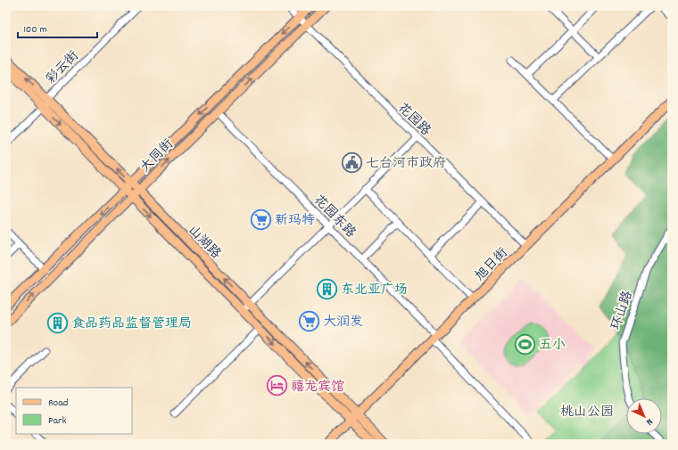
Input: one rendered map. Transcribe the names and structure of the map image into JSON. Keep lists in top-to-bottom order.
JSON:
{
  "streets": {
    "main road": ["大同街", "山湖路", "旭日街"],
    "street": [
      "彩云街",
      "花园路",
      "花园东路",
      "环山路"
    ]
  },
  "crossings": [
    ["彩云街", "山湖路"],
    ["花园路", "大同街"],
    ["花园路", "旭日街"],
    ["大同街", "花园东路"],
    ["大同街", "山湖路"],
    ["花园东路", "旭日街"],
    ["山湖路", "旭日街"]
  ],
  "parks": ["桃山公园"],
  "places": {
    "public building": ["七台河市政府"],
    "supermarket": ["新玛特", "大润发"],
    "building": ["东北亚广场", "食品药品监督管理局"],
    "sports": ["五小"],
    "hotel": ["禧龙宾馆"]
  },
  "legend": ["Road", "Park"],
  "scale_bar": "100 m",
  "north": "bottom right"
}
